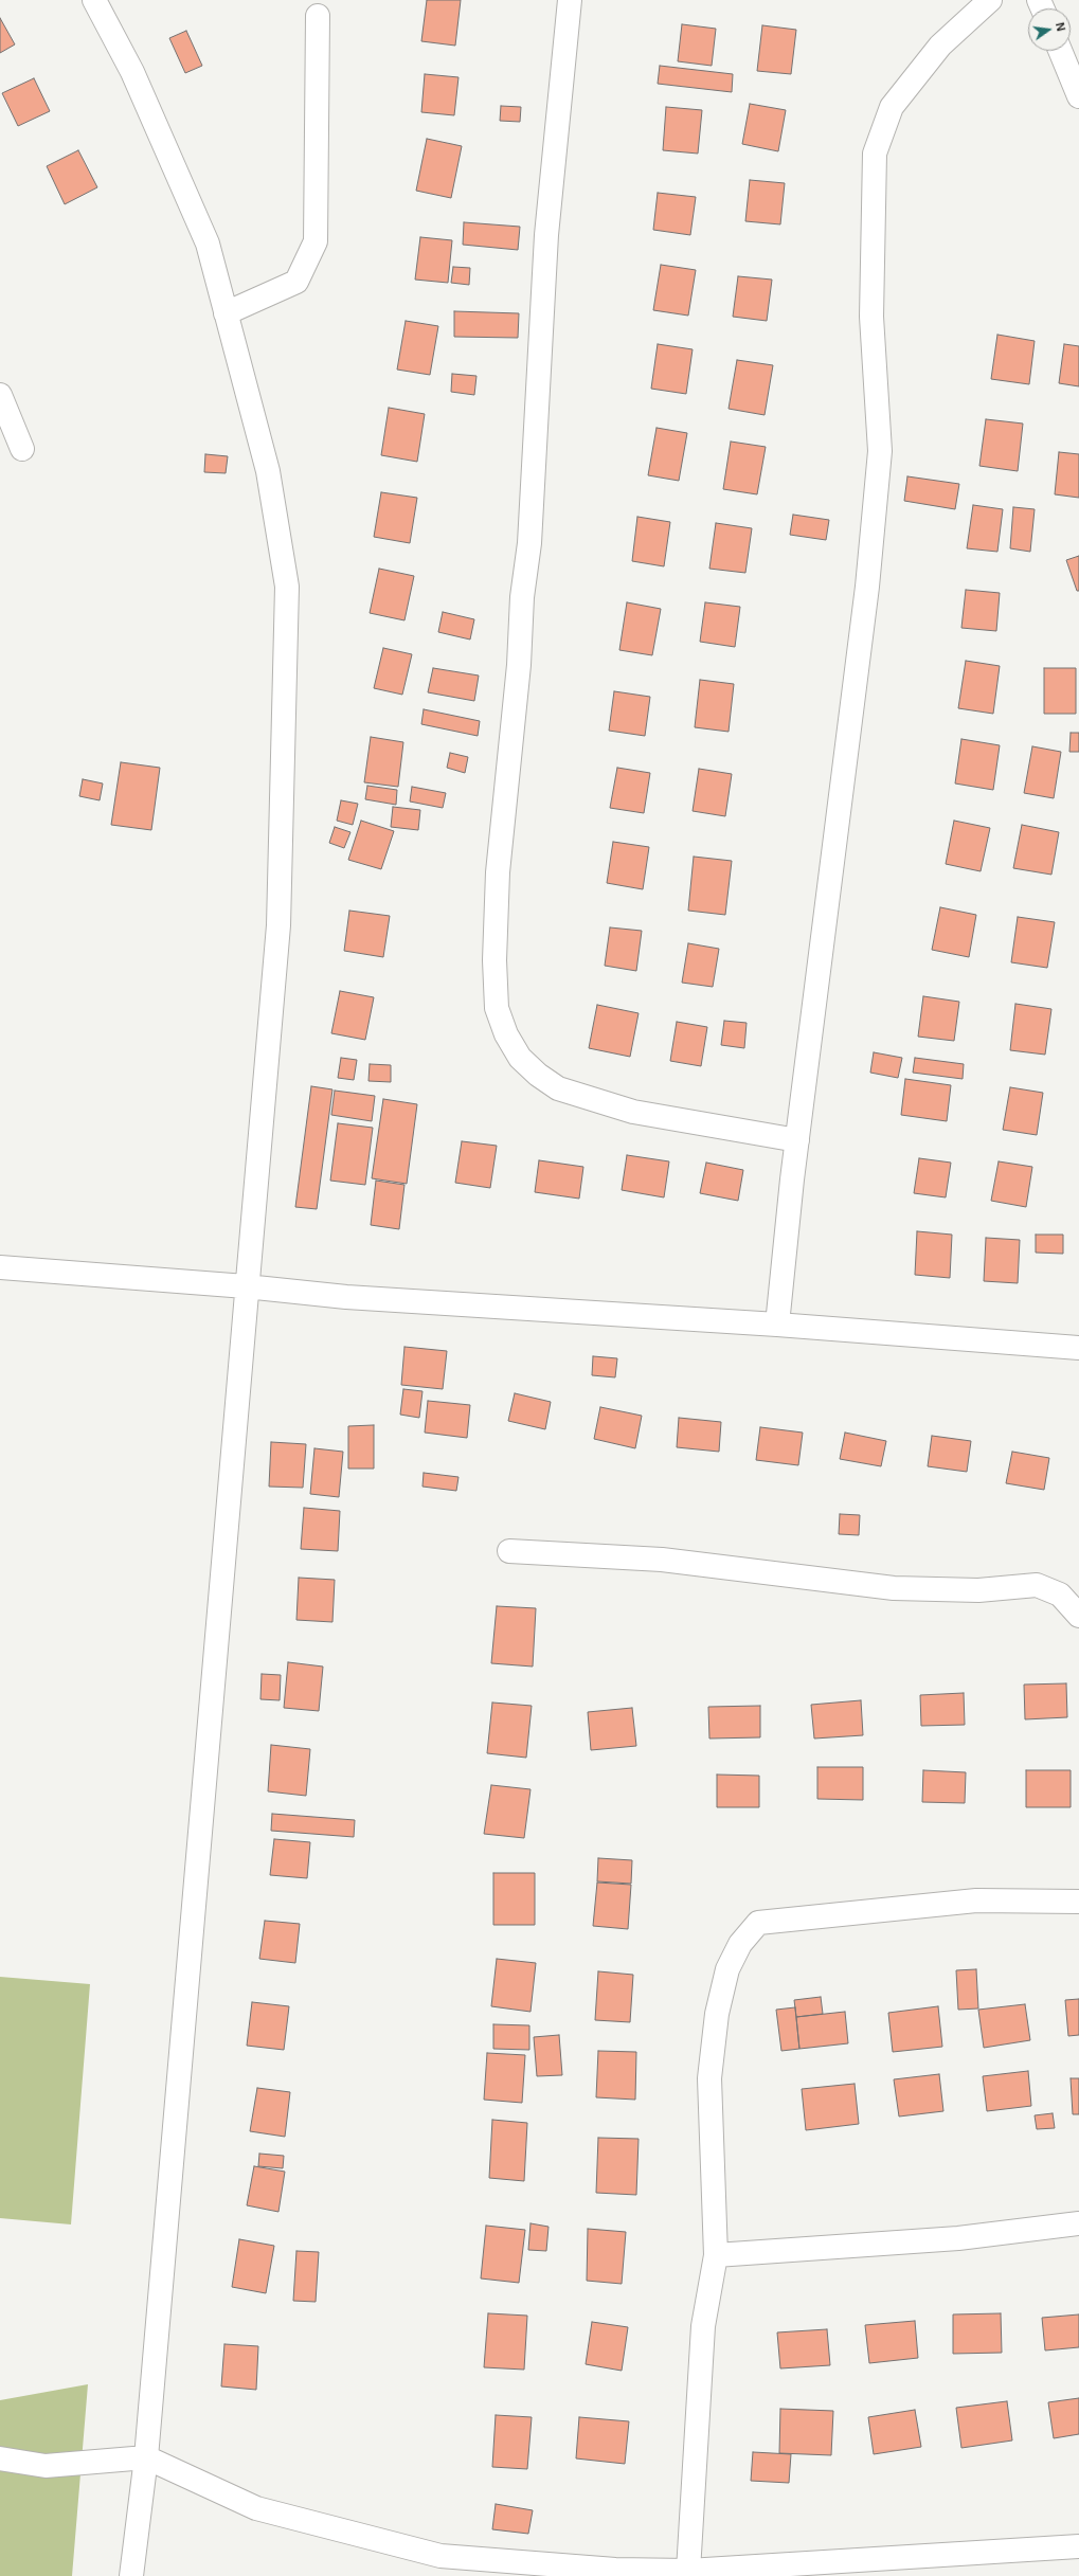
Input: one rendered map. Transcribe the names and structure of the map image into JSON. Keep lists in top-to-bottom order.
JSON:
{
  "north": "right"
}
